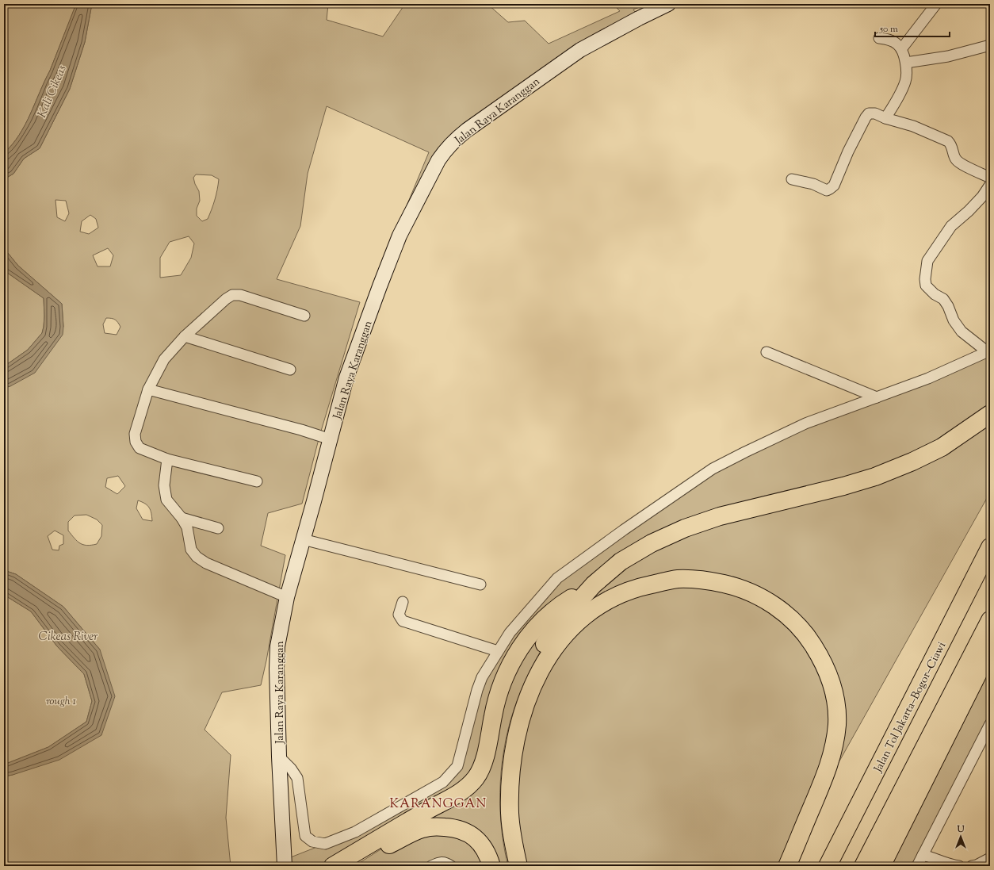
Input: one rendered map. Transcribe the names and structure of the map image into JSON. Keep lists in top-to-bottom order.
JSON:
{
  "streets": {
    "highway": ["Jalan Tol Jakarta–Bogor–Ciawi"],
    "street": ["Jalan Raya Karanggan"]
  },
  "districts": ["KARANGGAN"],
  "water": ["Kali Cikeas", "Cikeas River"],
  "parks": ["rough 1"],
  "scale_bar": "50 m",
  "north": "top"
}
